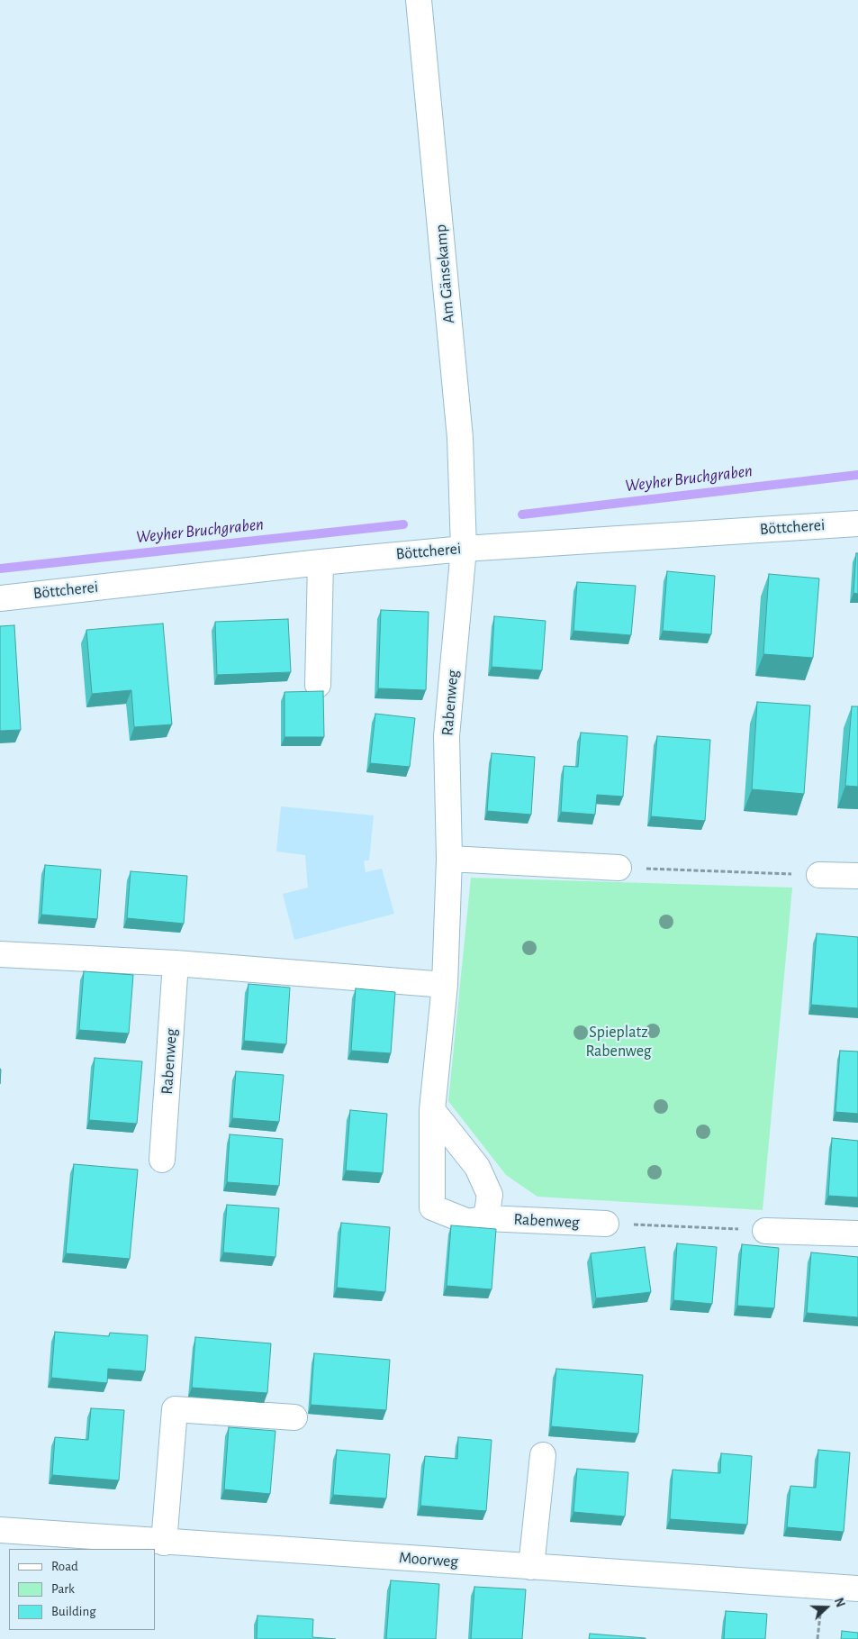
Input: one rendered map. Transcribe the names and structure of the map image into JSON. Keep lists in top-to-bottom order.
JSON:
{
  "streets": {
    "street": [
      "Am Gänsekamp",
      "Böttcherei",
      "Rabenweg",
      "Moorweg"
    ]
  },
  "crossings": [
    ["Am Gänsekamp", "Böttcherei"],
    ["Am Gänsekamp", "Rabenweg"],
    ["Böttcherei", "Rabenweg"]
  ],
  "water": ["Weyher Bruchgraben"],
  "parks": ["Spieplatz Rabenweg"],
  "legend": ["Road", "Park", "Building"],
  "north": "right"
}
